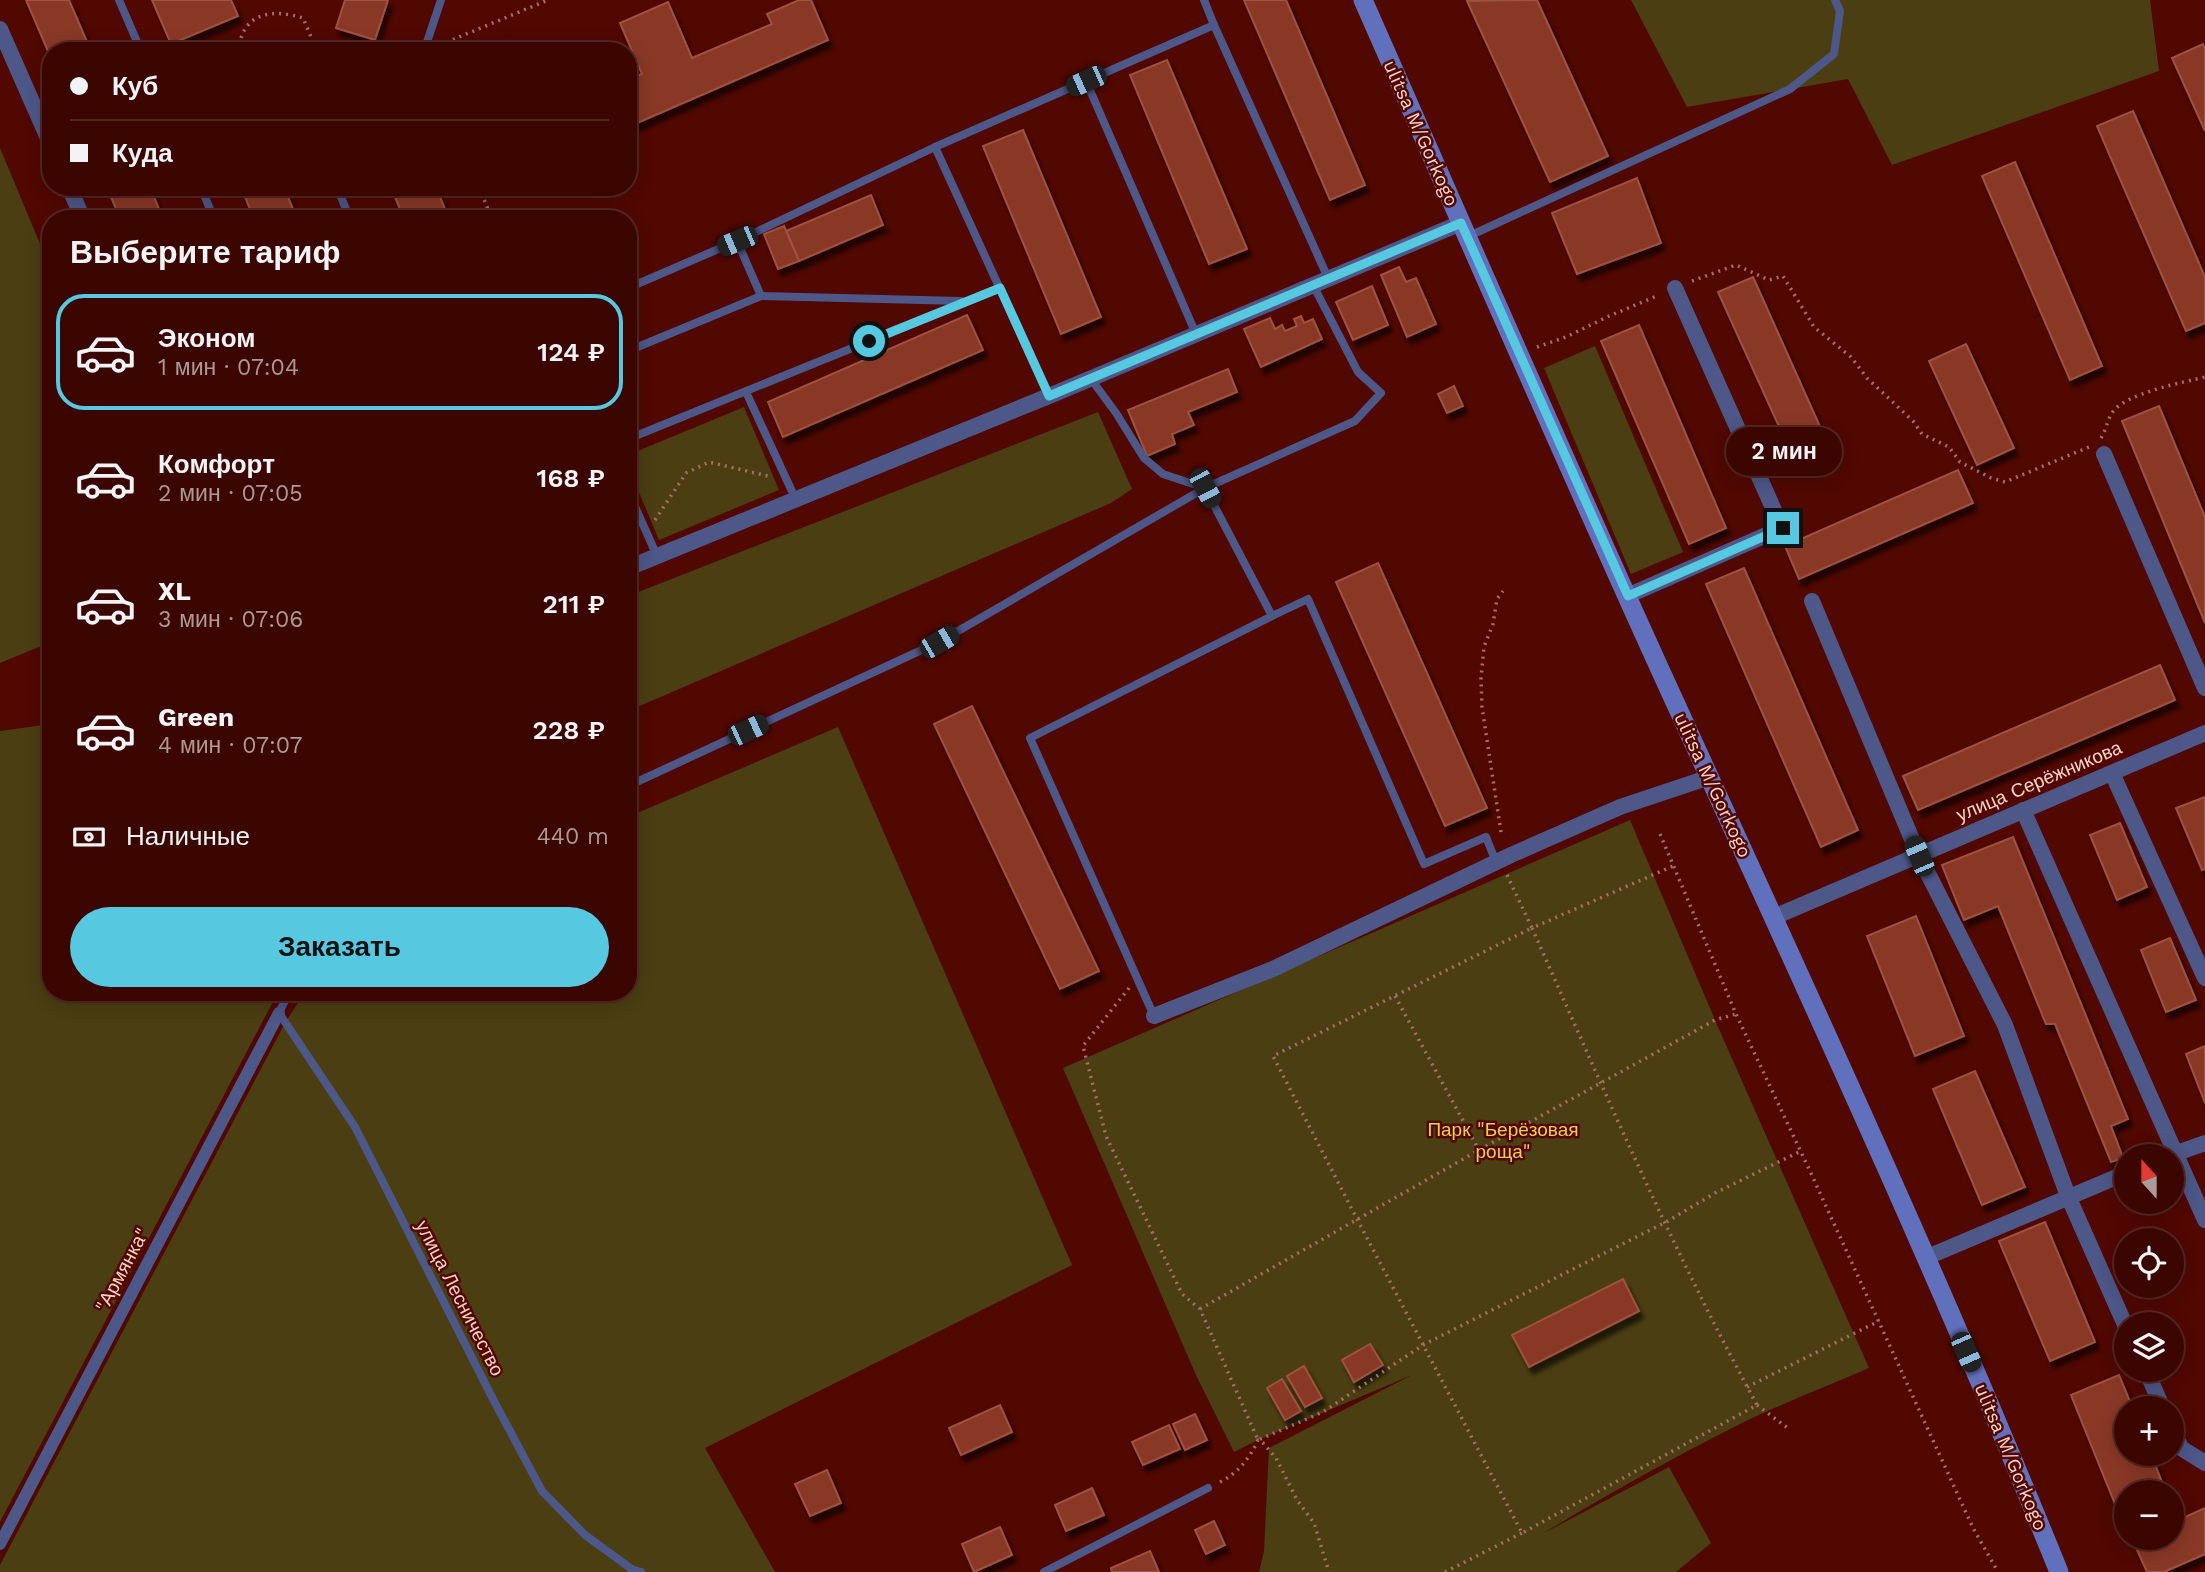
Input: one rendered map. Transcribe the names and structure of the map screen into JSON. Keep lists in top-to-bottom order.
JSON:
{
  "streets": {
    "main road": ["ulitsa M/Gorkogo"],
    "street": ["улица Серёжникова", "\"Армянка\""],
    "lane": ["улица Лесничество"]
  },
  "crossings": [
    ["ulitsa M/Gorkogo", "улица Серёжникова"],
    ["\"Армянка\"", "улица Лесничество"]
  ],
  "parks": ["Парк \"Берёзовая роща\""],
  "north": "top",
  "page": {
    "banner": ["Куб", "Куда"],
    "heading": "Выберите тариф",
    "list": [
      {
        "name": "Эконом",
        "note": "1 мин · 07:04",
        "value": "124 ₽"
      },
      {
        "name": "Комфорт",
        "note": "2 мин · 07:05",
        "value": "168 ₽"
      },
      {
        "name": "XL",
        "note": "3 мин · 07:06",
        "value": "211 ₽"
      },
      {
        "name": "Green",
        "note": "4 мин · 07:07",
        "value": "228 ₽"
      }
    ],
    "bubble": "2 мин",
    "pay": ["Наличные", "440 m"],
    "buttons": "Заказать",
    "map_buttons": ["+", "−"]
  }
}
